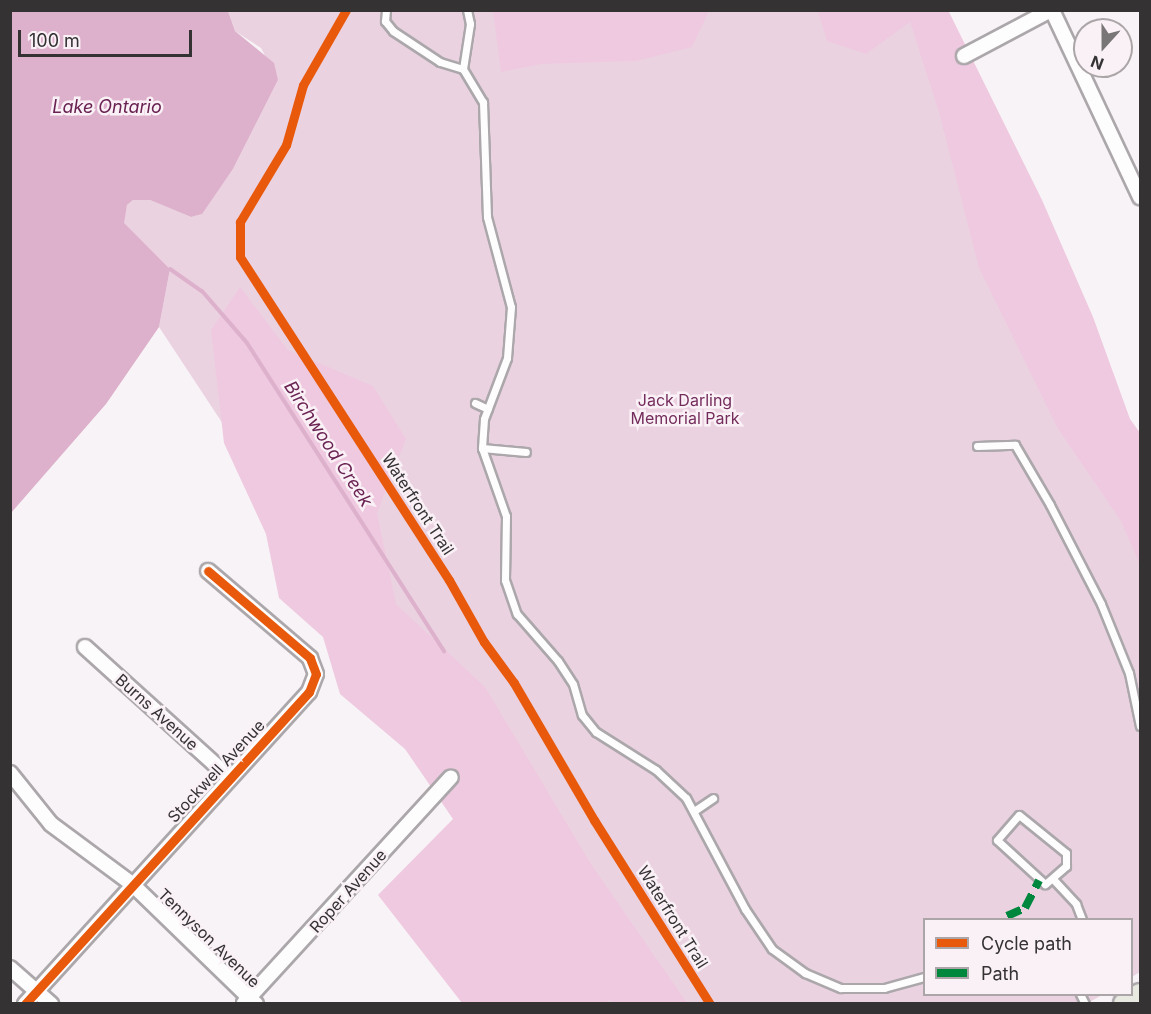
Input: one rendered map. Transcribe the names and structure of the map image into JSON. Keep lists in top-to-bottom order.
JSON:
{
  "streets": {
    "street": [
      "Burns Avenue",
      "Stockwell Avenue",
      "Roper Avenue",
      "Tennyson Avenue"
    ],
    "cycle path": ["Waterfront Trail"]
  },
  "crossings": [
    ["Burns Avenue", "Stockwell Avenue"],
    ["Stockwell Avenue", "Tennyson Avenue"],
    ["Roper Avenue", "Tennyson Avenue"]
  ],
  "water": ["Lake Ontario", "Birchwood Creek"],
  "parks": ["Jack Darling Memorial Park"],
  "legend": ["Cycle path", "Path"],
  "scale_bar": "100 m",
  "north": "bottom"
}
